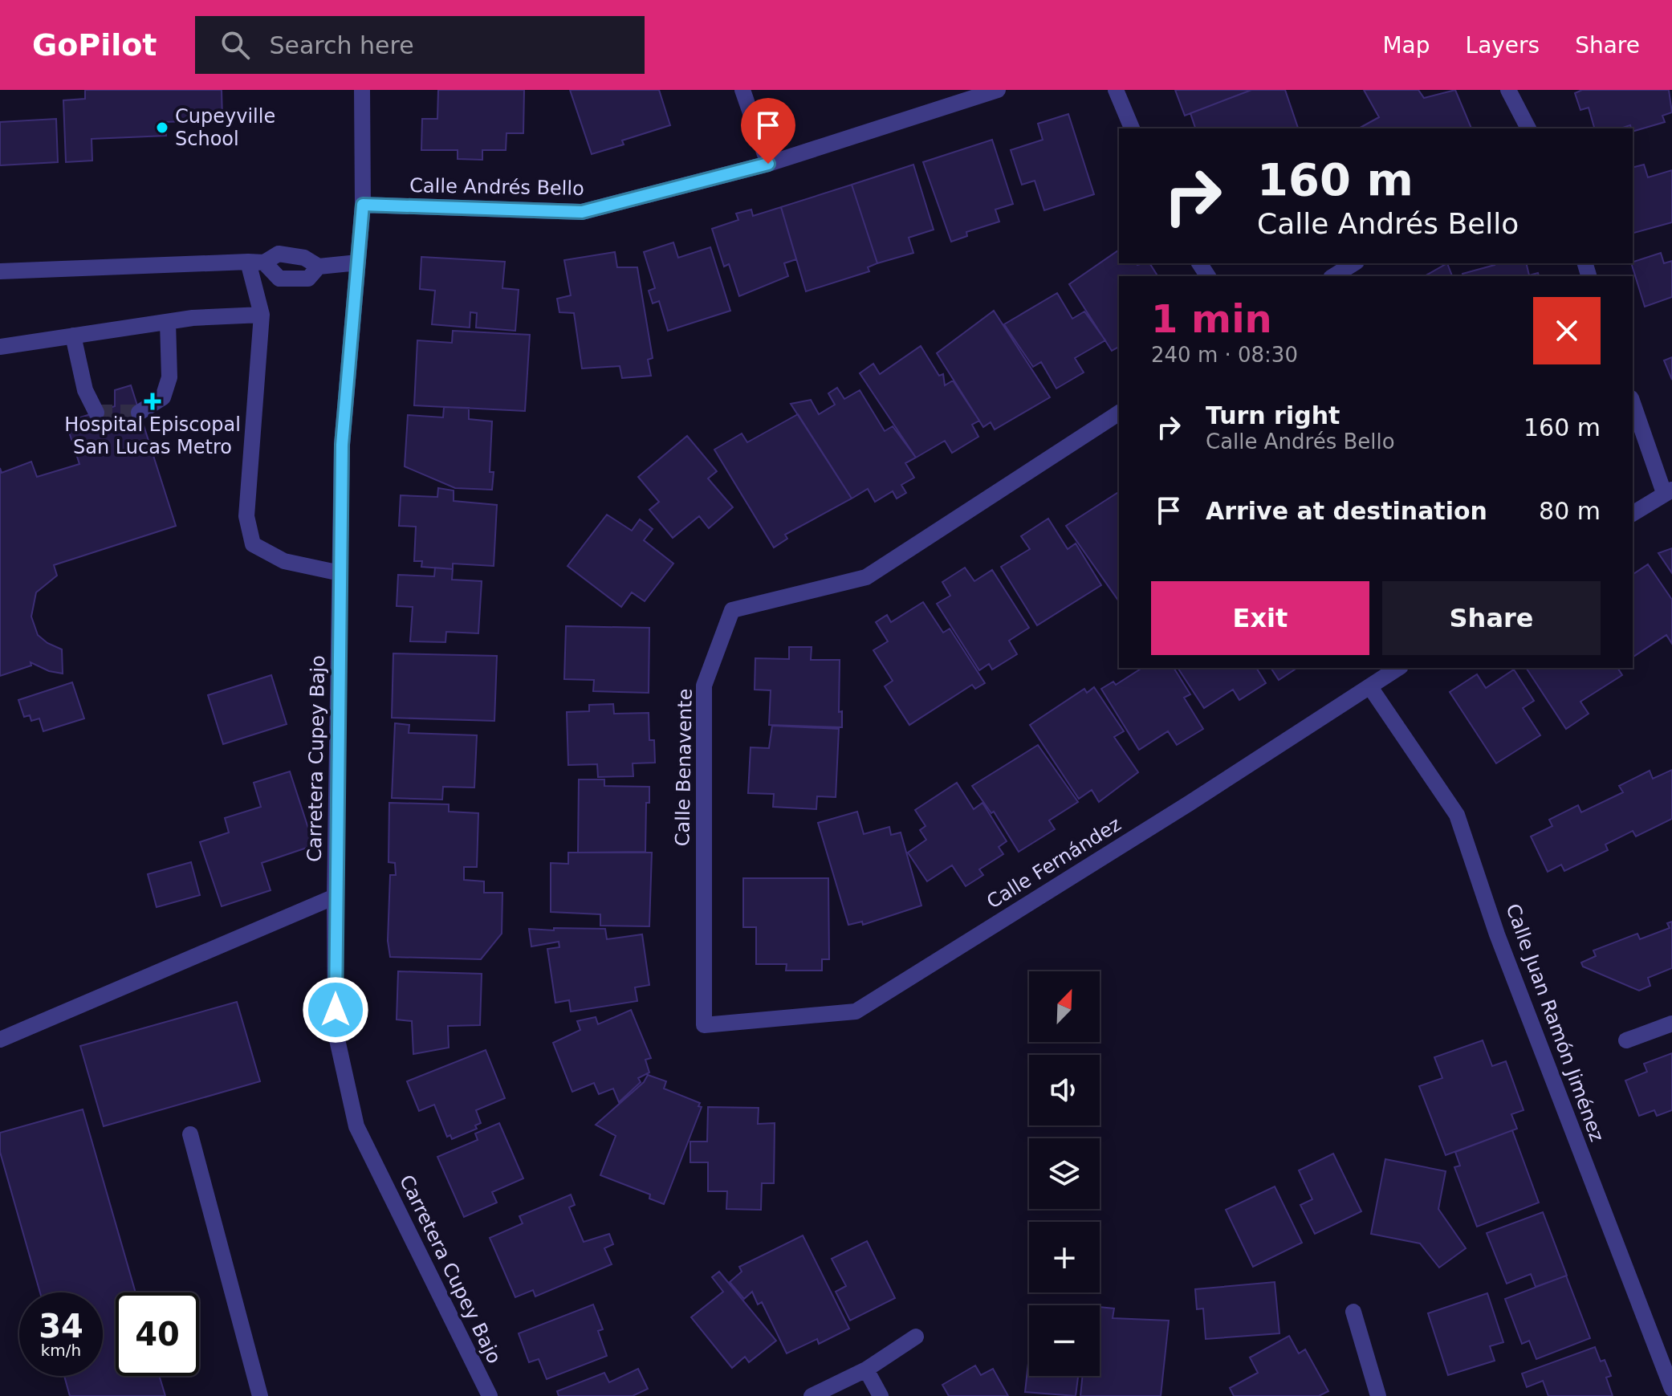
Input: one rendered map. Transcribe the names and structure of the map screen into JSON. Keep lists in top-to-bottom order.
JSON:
{
  "streets": {
    "street": [
      "Calle Andrés Bello",
      "Carretera Cupey Bajo",
      "Calle Benavente",
      "Calle Fernández",
      "Calle Juan Ramón Jiménez"
    ]
  },
  "crossings": [
    ["Calle Andrés Bello", "Carretera Cupey Bajo"],
    ["Calle Benavente", "Calle Fernández"],
    ["Calle Fernández", "Calle Juan Ramón Jiménez"]
  ],
  "places": {
    "other": ["Cupeyville School"],
    "health": ["Hospital Episcopal San Lucas Metro"]
  },
  "north": "top right",
  "page": {
    "header": "GoPilot",
    "search": "Search here",
    "nav": ["Map", "Layers", "Share"],
    "turn": ["160 m", "Calle Andrés Bello"],
    "heading": ["1 min", "240 m · 08:30"],
    "list": [
      {
        "name": "Turn right",
        "note": "Calle Andrés Bello",
        "value": "160 m"
      },
      {
        "name": "Arrive at destination",
        "value": "80 m"
      }
    ],
    "buttons": ["Exit", "Share"],
    "map_buttons": ["+", "−"],
    "speed": "34 km/h",
    "limit": "40"
  }
}
